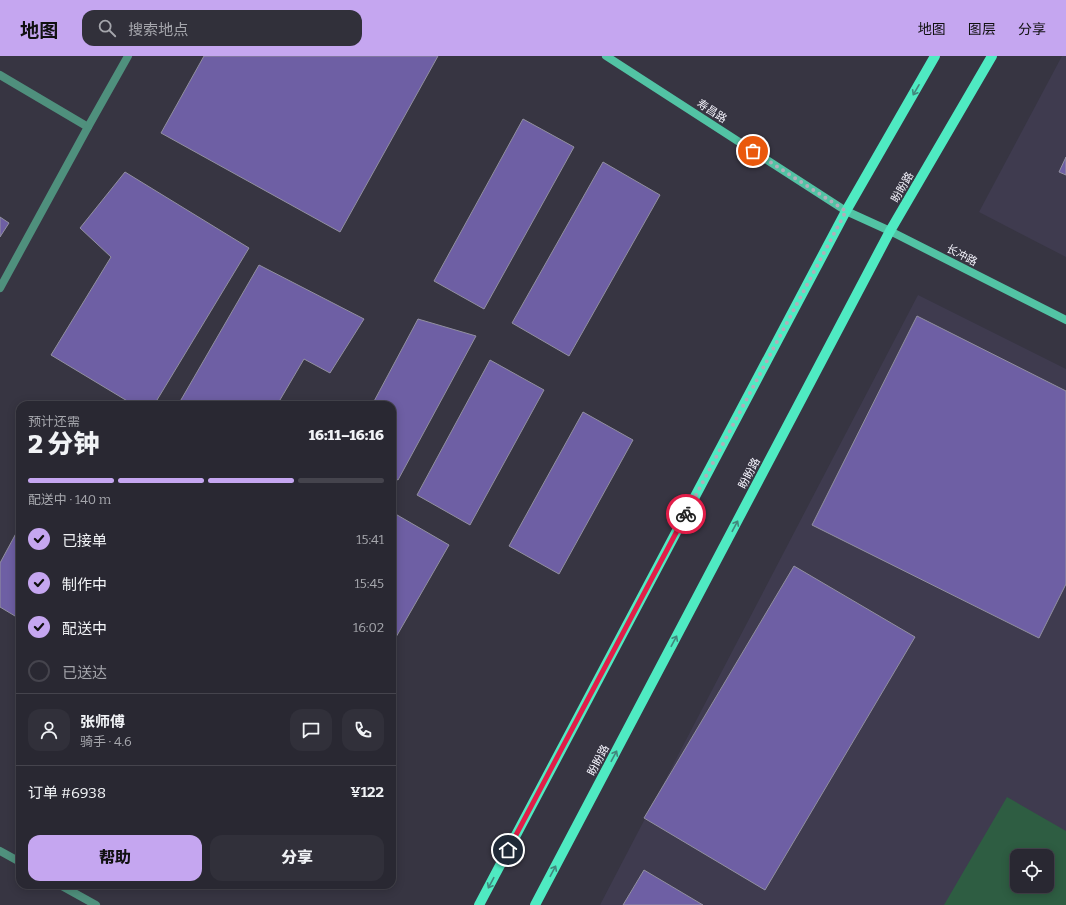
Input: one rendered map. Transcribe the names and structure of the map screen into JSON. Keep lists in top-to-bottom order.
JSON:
{
  "streets": {
    "main road": ["盼盼路"],
    "street": ["寿昌路", "长冲路"]
  },
  "crossings": [
    ["寿昌路", "长冲路"],
    ["盼盼路", "长冲路"]
  ],
  "page": {
    "header": "地图",
    "search": "搜索地点",
    "nav": ["地图", "图层", "分享"],
    "heading": ["2 分钟", "预计还需", "16:11–16:16"],
    "panel": [
      "张师傅",
      "骑手 · 4.6",
      "订单 #6938",
      "¥122"
    ],
    "bar": "配送中 · 140 m",
    "list": [
      ["已接单", "15:41"],
      ["制作中", "15:45"],
      ["配送中", "16:02"],
      "已送达"
    ],
    "buttons": ["帮助", "分享"]
  }
}
